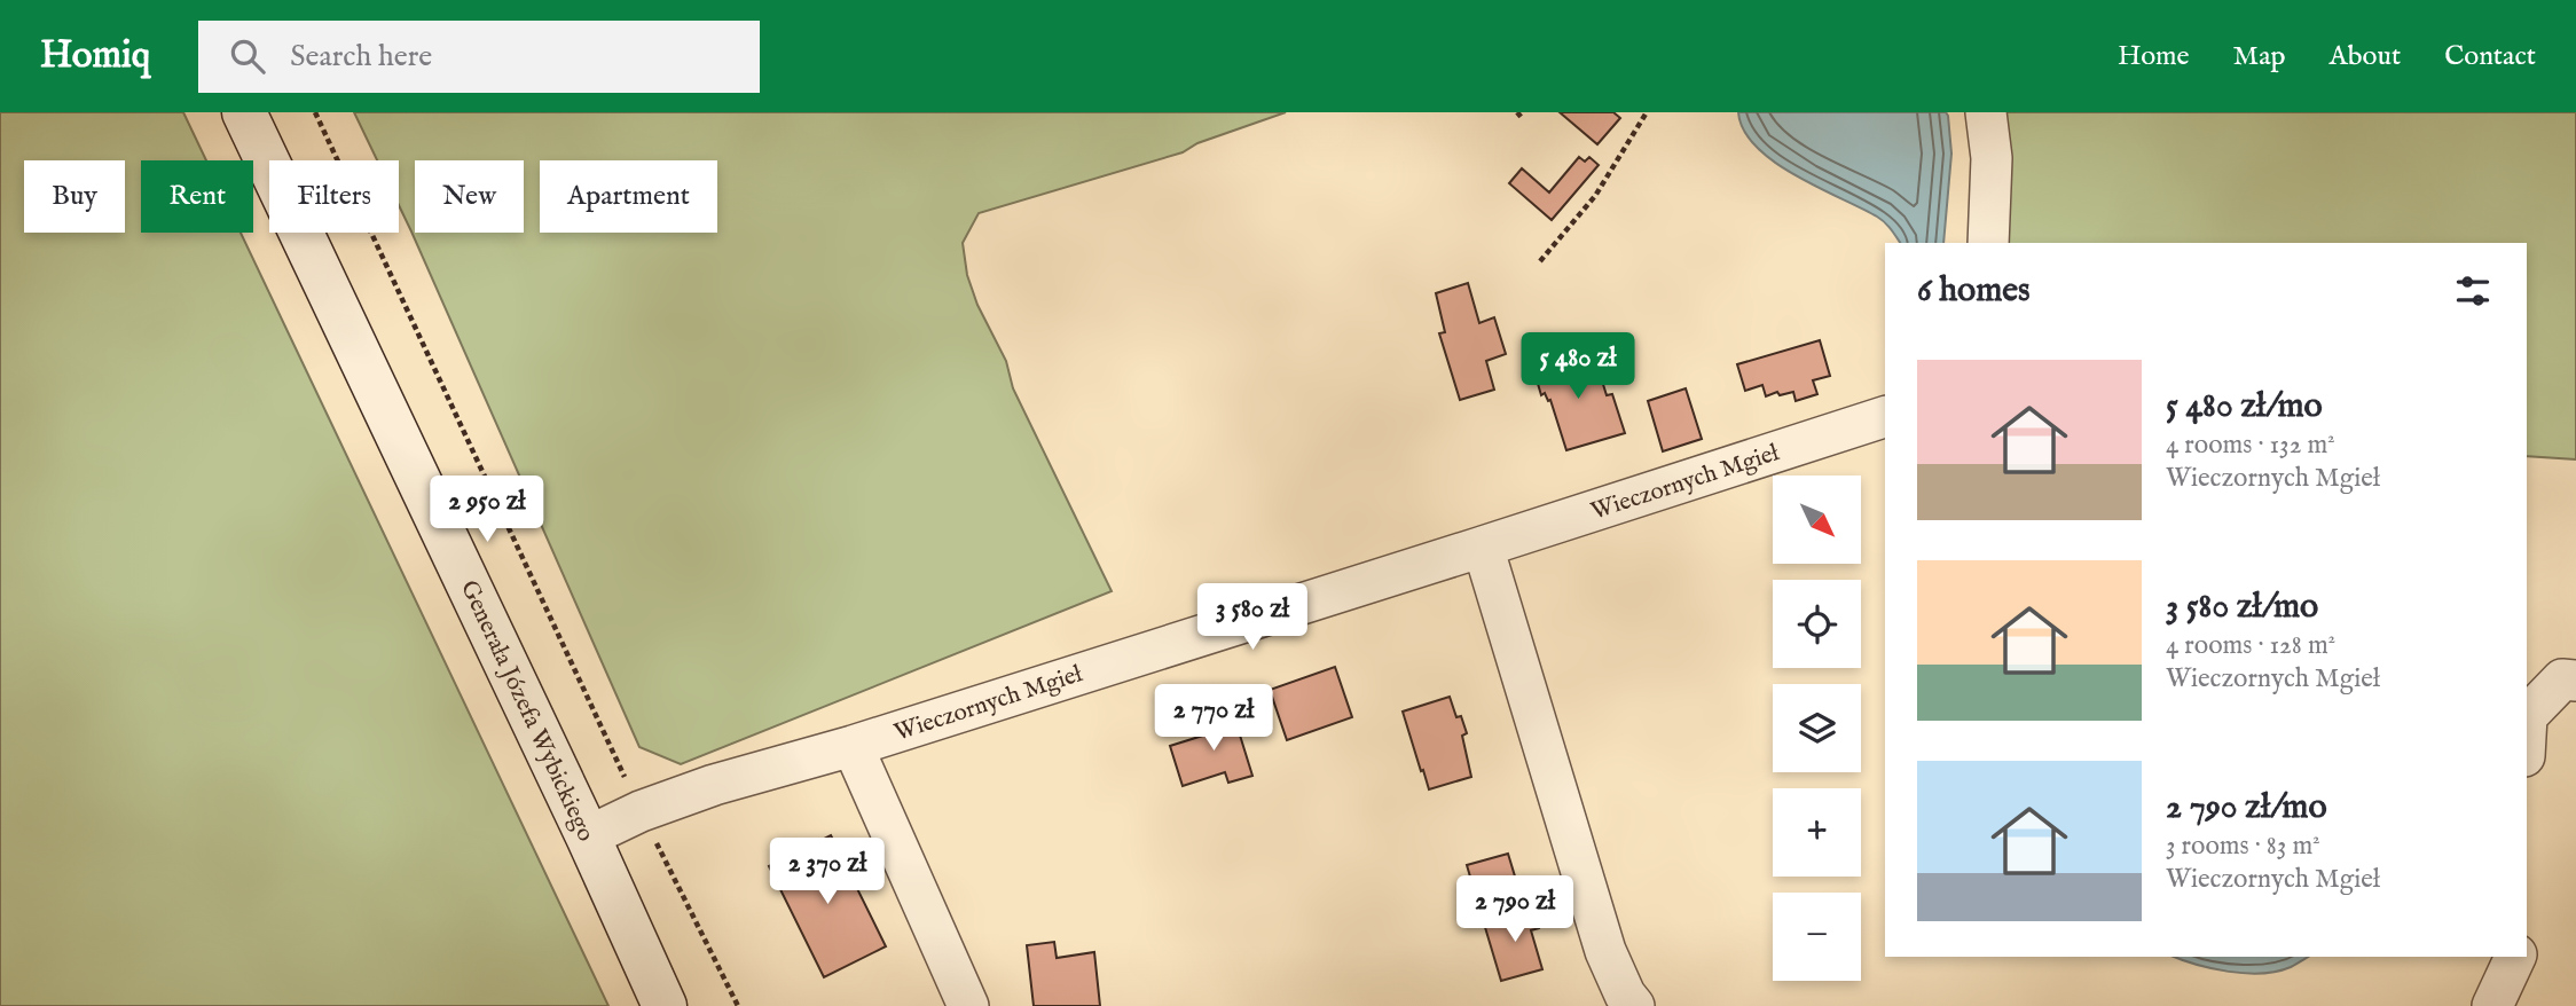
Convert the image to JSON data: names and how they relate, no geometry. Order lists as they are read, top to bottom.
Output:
{
  "streets": {
    "main road": ["Generała Józefa Wybickiego"],
    "street": ["Wieczornych Mgieł"]
  },
  "crossings": [
    ["Wieczornych Mgieł", "Generała Józefa Wybickiego"]
  ],
  "north": "bottom right",
  "page": {
    "header": "Homiq",
    "search": "Search here",
    "nav": [
      "Home",
      "Map",
      "About",
      "Contact"
    ],
    "chip": [
      "Buy",
      "Rent",
      "Filters",
      "New",
      "Apartment"
    ],
    "heading": "6 homes",
    "price": [
      "5 480 zł",
      "2 950 zł",
      "3 580 zł",
      "2 770 zł",
      "2 370 zł",
      "2 790 zł"
    ],
    "list": [
      {
        "name": "5 480 zł/mo",
        "note": "4 rooms · 132 m² · Wieczornych Mgieł"
      },
      {
        "name": "3 580 zł/mo",
        "note": "4 rooms · 128 m² · Wieczornych Mgieł"
      },
      {
        "name": "2 790 zł/mo",
        "note": "3 rooms · 83 m² · Wieczornych Mgieł"
      }
    ],
    "map_buttons": ["+", "−"]
  }
}
